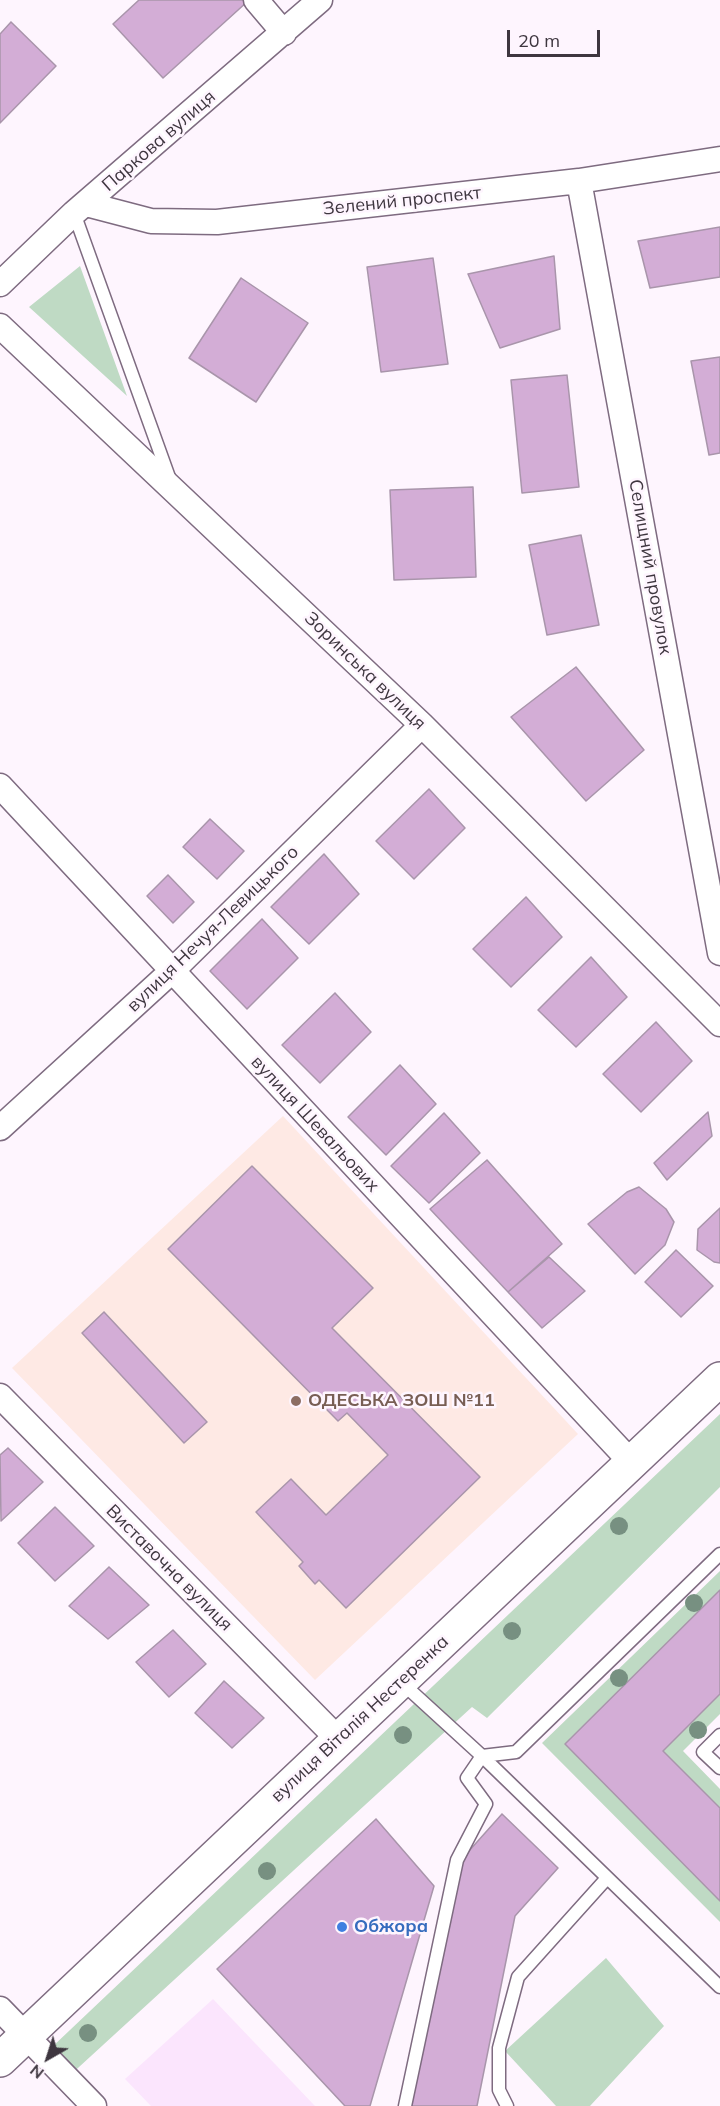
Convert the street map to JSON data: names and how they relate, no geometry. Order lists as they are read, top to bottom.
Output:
{
  "streets": {
    "main road": ["вулиця Віталія Нестеренка"],
    "street": [
      "Паркова вулиця",
      "Зелений проспект",
      "Селищний провулок",
      "Зоринська вулиця",
      "вулиця Нечуя-Левицького",
      "вулиця Шевальових",
      "Виставочна вулиця"
    ]
  },
  "crossings": [
    ["Паркова вулиця", "Зелений проспект"],
    ["Зелений проспект", "Селищний провулок"],
    ["Зоринська вулиця", "вулиця Нечуя-Левицького"],
    ["вулиця Нечуя-Левицького", "вулиця Шевальових"],
    ["вулиця Шевальових", "вулиця Віталія Нестеренка"],
    ["Виставочна вулиця", "вулиця Віталія Нестеренка"]
  ],
  "places": ["ОДЕСЬКА ЗОШ №11", "Обжора"],
  "scale_bar": "20 m",
  "north": "bottom left"
}
